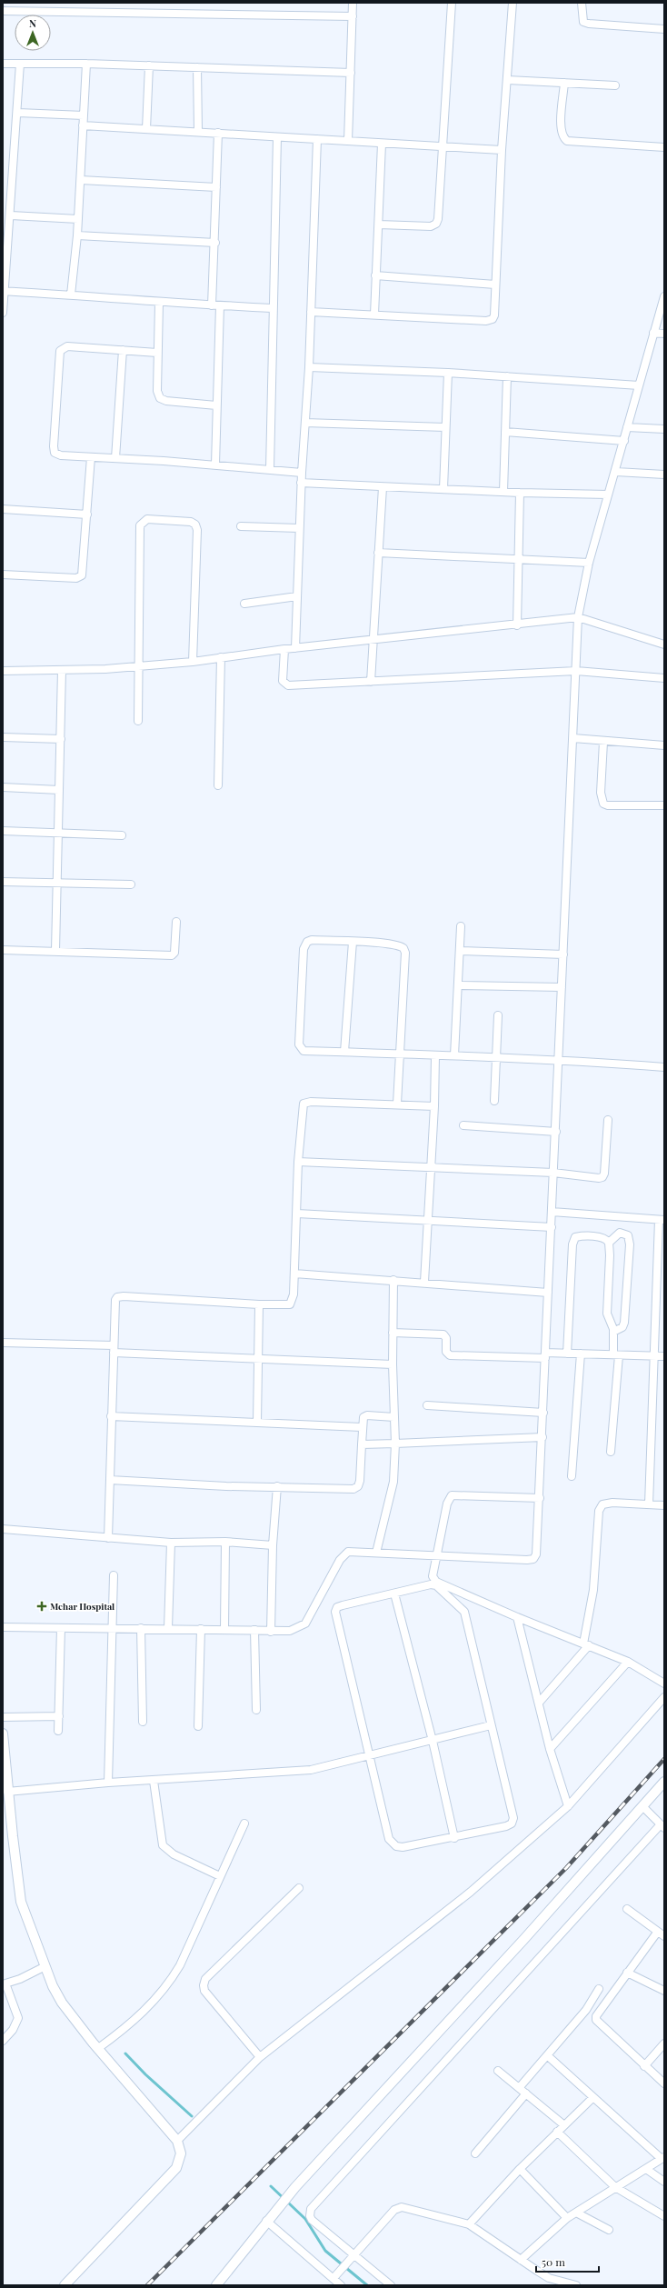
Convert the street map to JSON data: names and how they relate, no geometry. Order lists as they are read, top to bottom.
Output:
{
  "places": {
    "health": ["Mehar Hospital"]
  },
  "scale_bar": "50 m",
  "north": "top"
}
